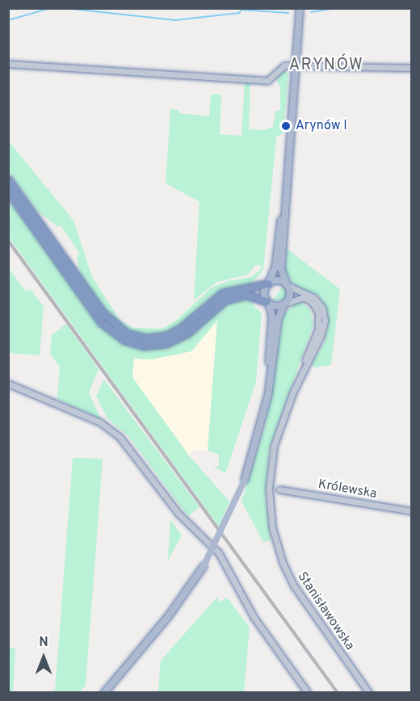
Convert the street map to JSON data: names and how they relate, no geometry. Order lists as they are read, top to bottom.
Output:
{
  "streets": {
    "street": ["Królewska", "Stanisławowska"]
  },
  "districts": ["ARYNÓW"],
  "places": ["Arynów I"],
  "north": "top"
}
